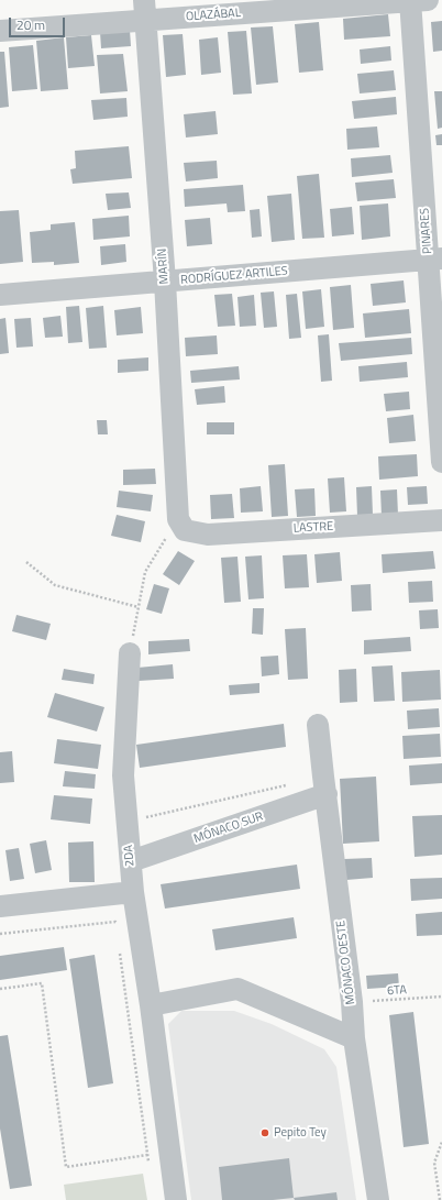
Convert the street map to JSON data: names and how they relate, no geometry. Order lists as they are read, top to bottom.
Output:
{
  "streets": {
    "street": [
      "OLAZÁBAL",
      "PINARES",
      "MARÍN",
      "RODRÍGUEZ ARTILES",
      "LASTRE",
      "MÓNACO SUR",
      "2DA",
      "MÓNACO OESTE"
    ],
    "path": ["6TA"]
  },
  "crossings": [
    ["OLAZÁBAL", "PINARES"],
    ["OLAZÁBAL", "MARÍN"],
    ["PINARES", "RODRÍGUEZ ARTILES"],
    ["MARÍN", "RODRÍGUEZ ARTILES"],
    ["MARÍN", "LASTRE"],
    ["MÓNACO SUR", "2DA"],
    ["MÓNACO SUR", "MÓNACO OESTE"],
    ["MÓNACO OESTE", "6TA"]
  ],
  "places": ["Pepito Tey"],
  "scale_bar": "20 m"
}
